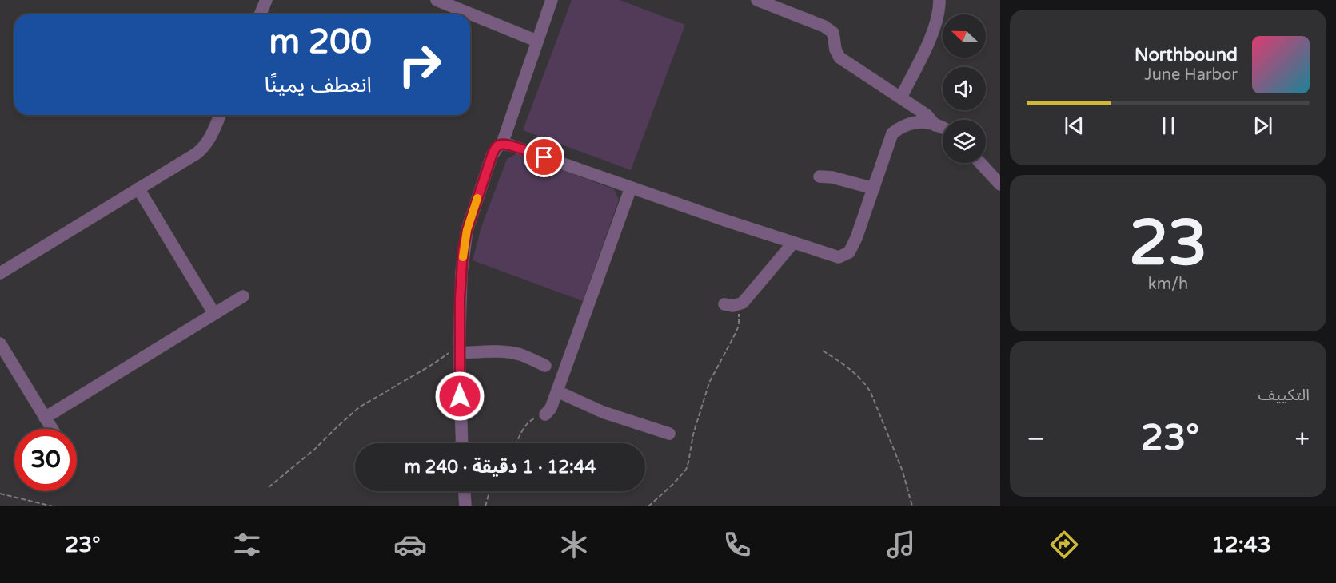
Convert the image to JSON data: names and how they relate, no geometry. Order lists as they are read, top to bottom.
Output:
{
  "north": "left",
  "page": {
    "turn": ["200 m", "انعطف يمينًا"],
    "song": ["Northbound", "June Harbor"],
    "tile": [
      ["23", "km/h"],
      "التكييف"
    ],
    "heat": ["−", "23°", "+"],
    "limit": "30",
    "trip": "12:44 · 1 دقيقة · 240 m",
    "tabs": ["12:43", "23°"]
  }
}
